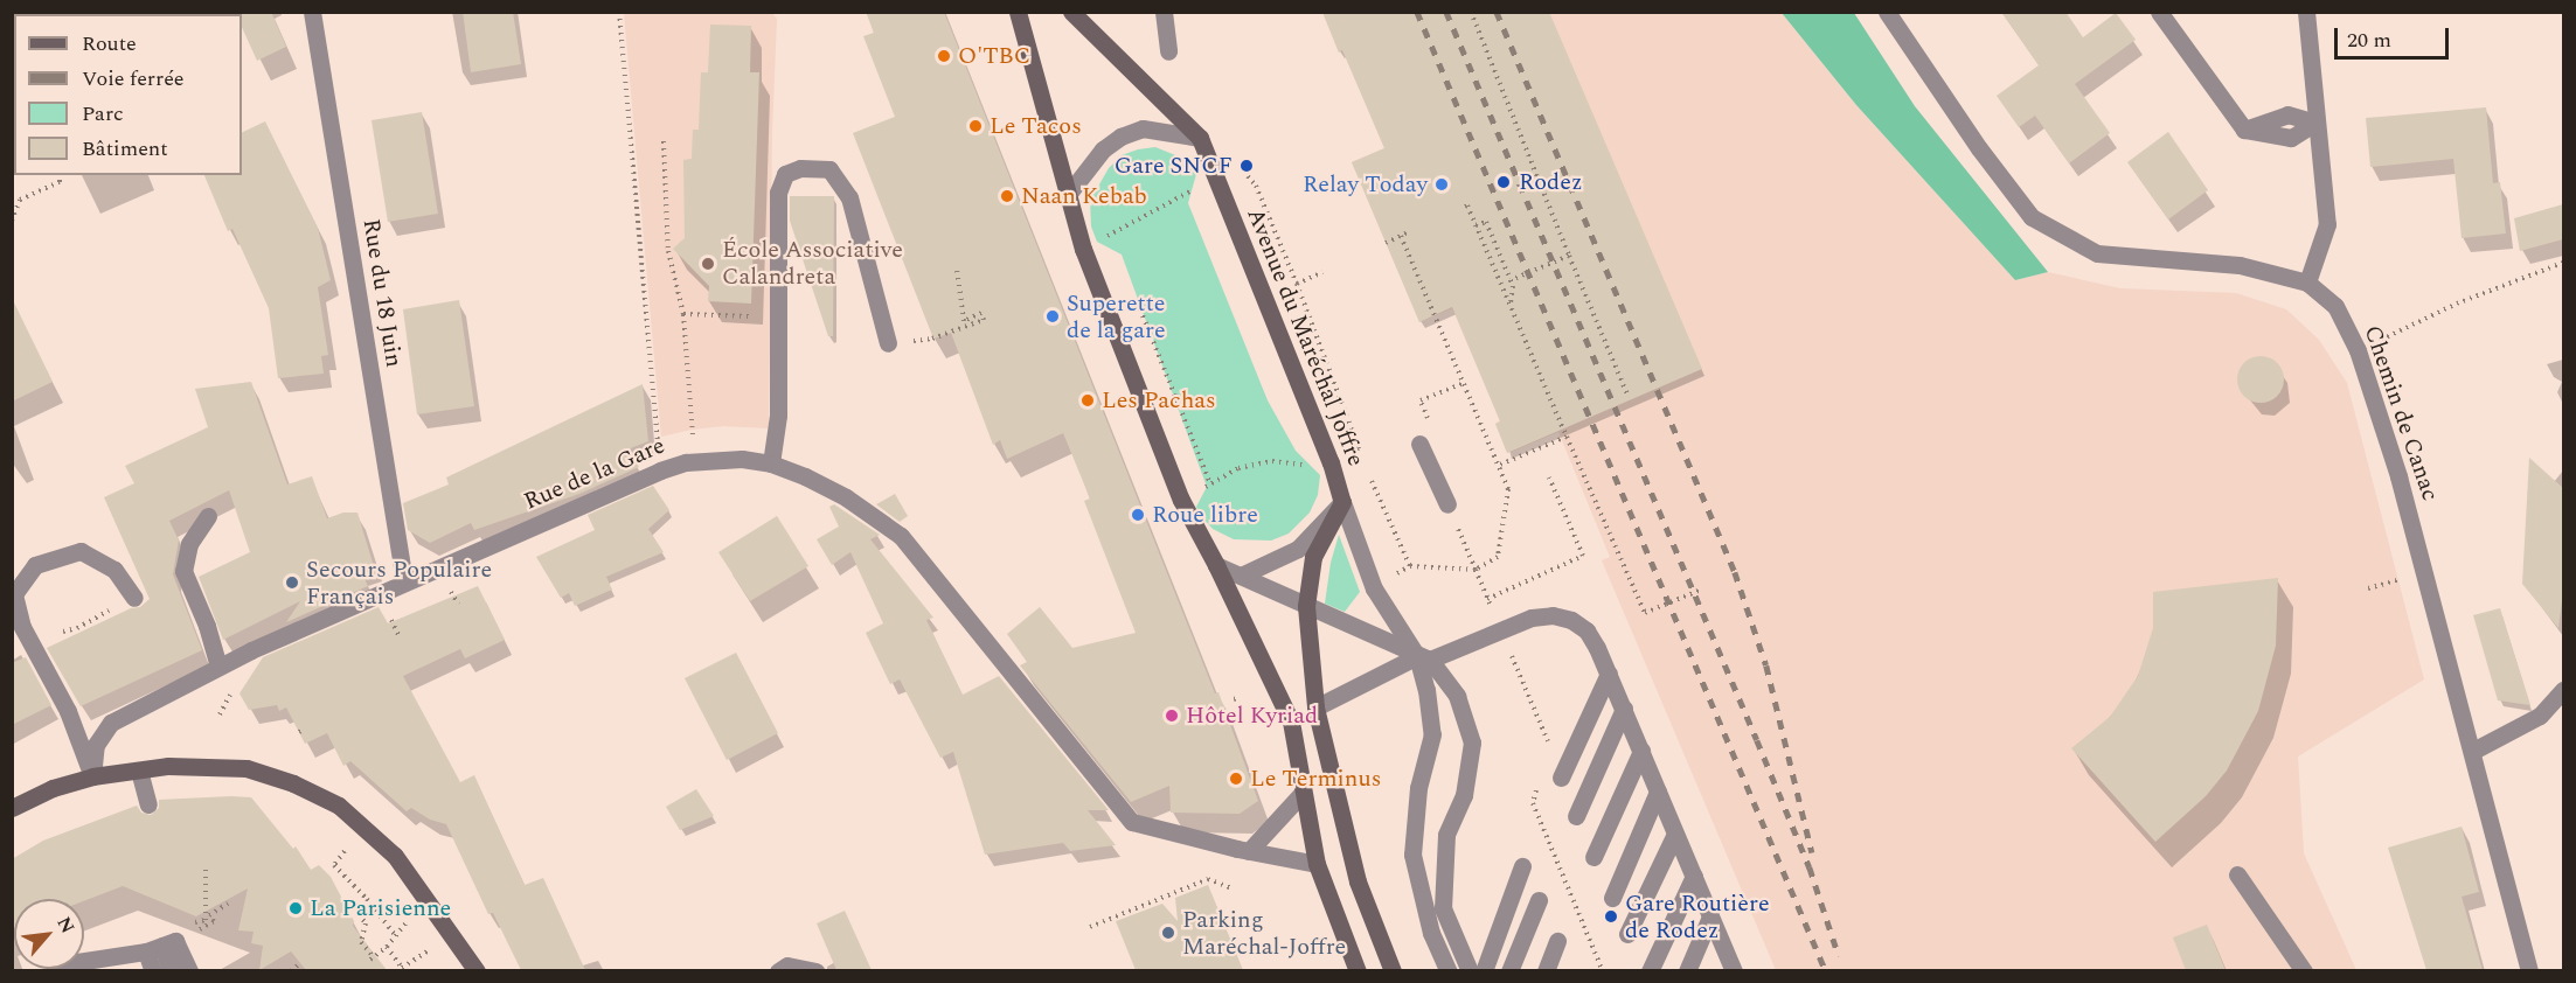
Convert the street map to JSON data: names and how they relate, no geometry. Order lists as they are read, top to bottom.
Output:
{
  "streets": {
    "main road": ["Avenue du Maréchal Joffre"],
    "street": ["Rue du 18 Juin", "Chemin de Canac", "Rue de la Gare"]
  },
  "crossings": [
    ["Rue du 18 Juin", "Rue de la Gare"]
  ],
  "places": [
    "O'TBC",
    "Le Tacos",
    "Gare SNCF",
    "Rodez",
    "Relay Today",
    "Naan Kebab",
    "École Associative Calandreta",
    "Superette de la gare",
    "Les Pachas",
    "Roue libre",
    "Secours Populaire Français",
    "Hôtel Kyriad",
    "Le Terminus",
    "La Parisienne",
    "Gare Routière de Rodez",
    "Parking Maréchal-Joffre"
  ],
  "legend": [
    "Route",
    "Voie ferrée",
    "Parc",
    "Bâtiment"
  ],
  "scale_bar": "20 m",
  "north": "top right"
}
